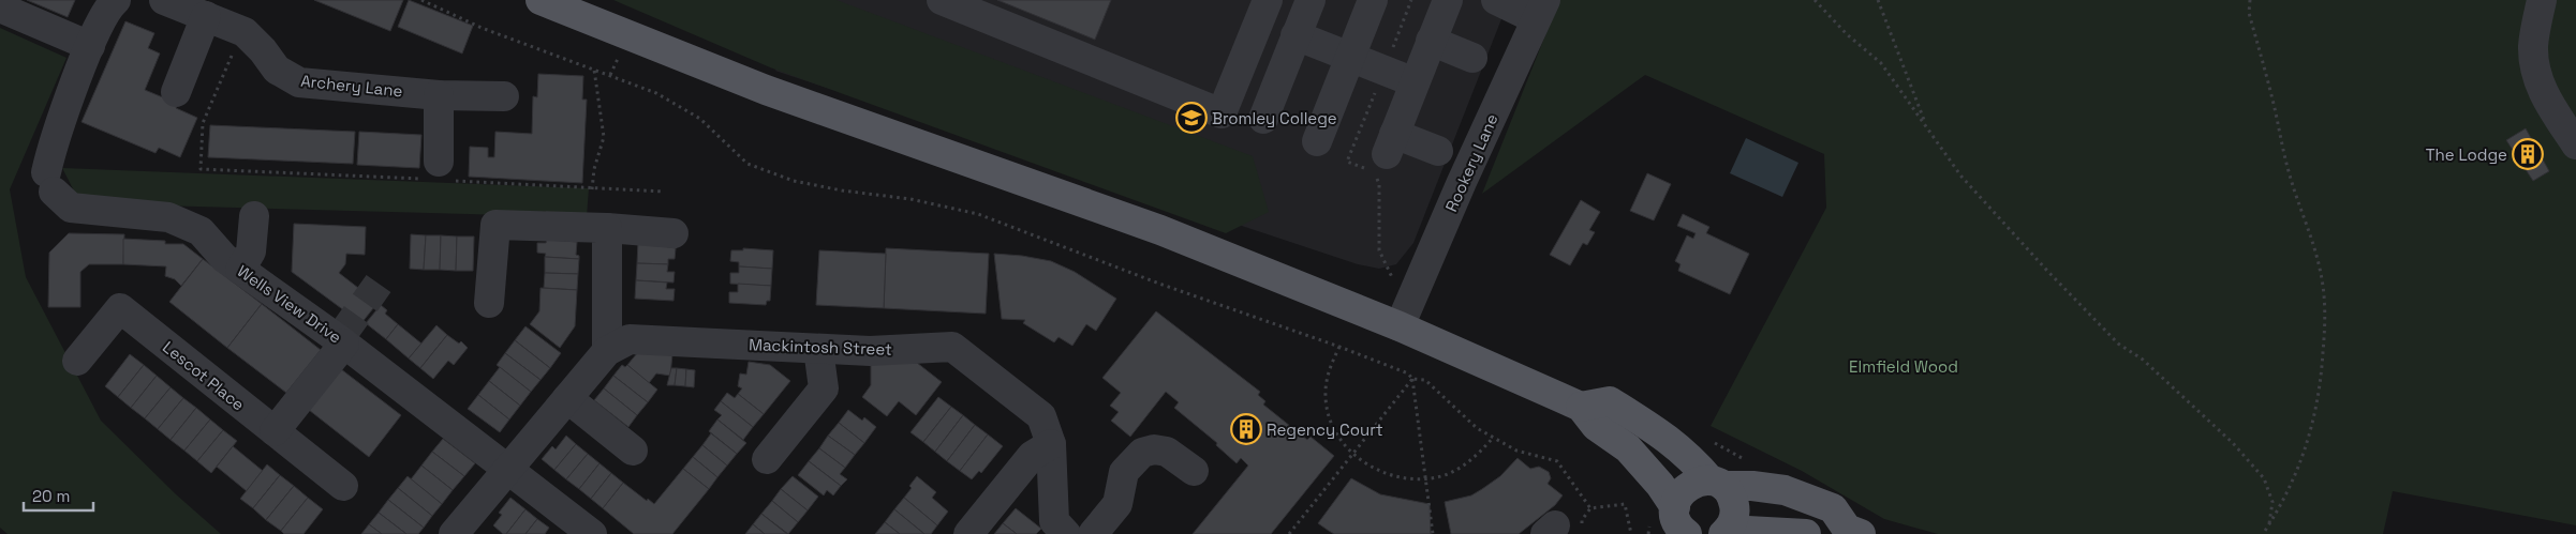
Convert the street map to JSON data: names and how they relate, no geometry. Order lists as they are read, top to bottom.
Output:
{
  "streets": {
    "street": [
      "Archery Lane",
      "Rookery Lane",
      "Wells View Drive",
      "Mackintosh Street",
      "Lescot Place"
    ]
  },
  "crossings": [
    ["Wells View Drive", "Mackintosh Street"]
  ],
  "parks": ["Elmfield Wood"],
  "places": {
    "school or university": ["Bromley College"],
    "building": ["The Lodge", "Regency Court"]
  },
  "scale_bar": "20 m"
}
